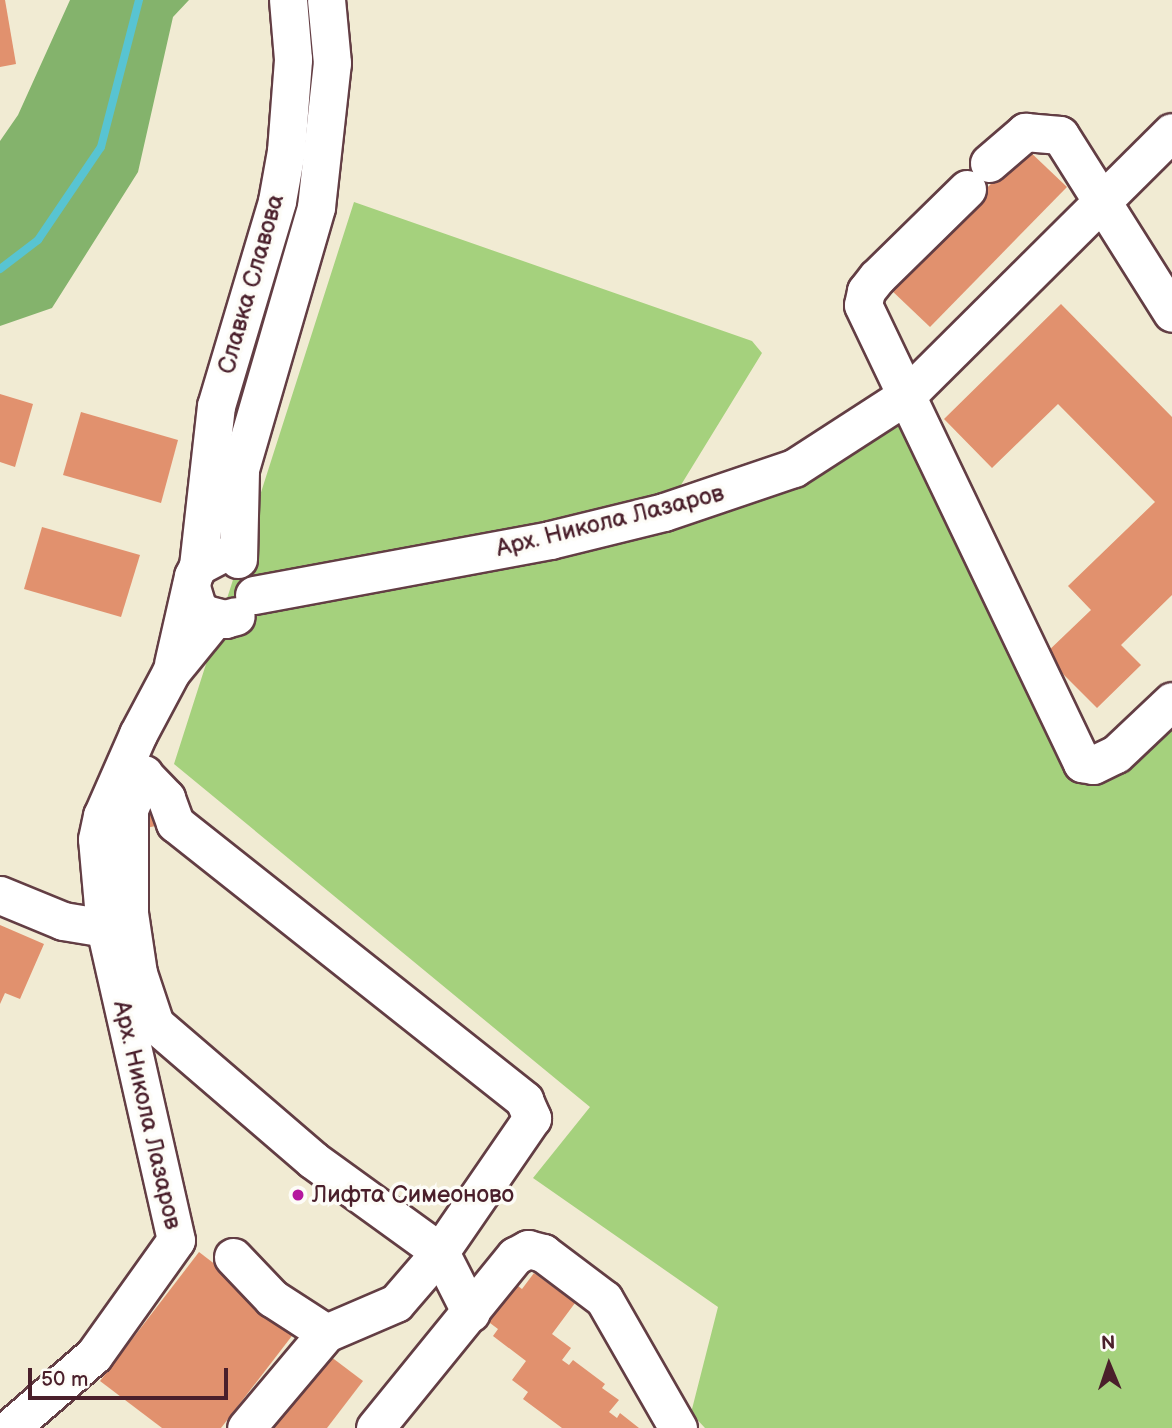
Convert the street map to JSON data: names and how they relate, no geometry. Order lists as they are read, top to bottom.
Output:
{
  "streets": {
    "street": ["Славка Славова", "Арх. Никола Лазаров"]
  },
  "crossings": [
    ["Славка Славова", "Арх. Никола Лазаров"]
  ],
  "places": ["Лифта Симеоново"],
  "scale_bar": "50 m",
  "north": "top"
}
